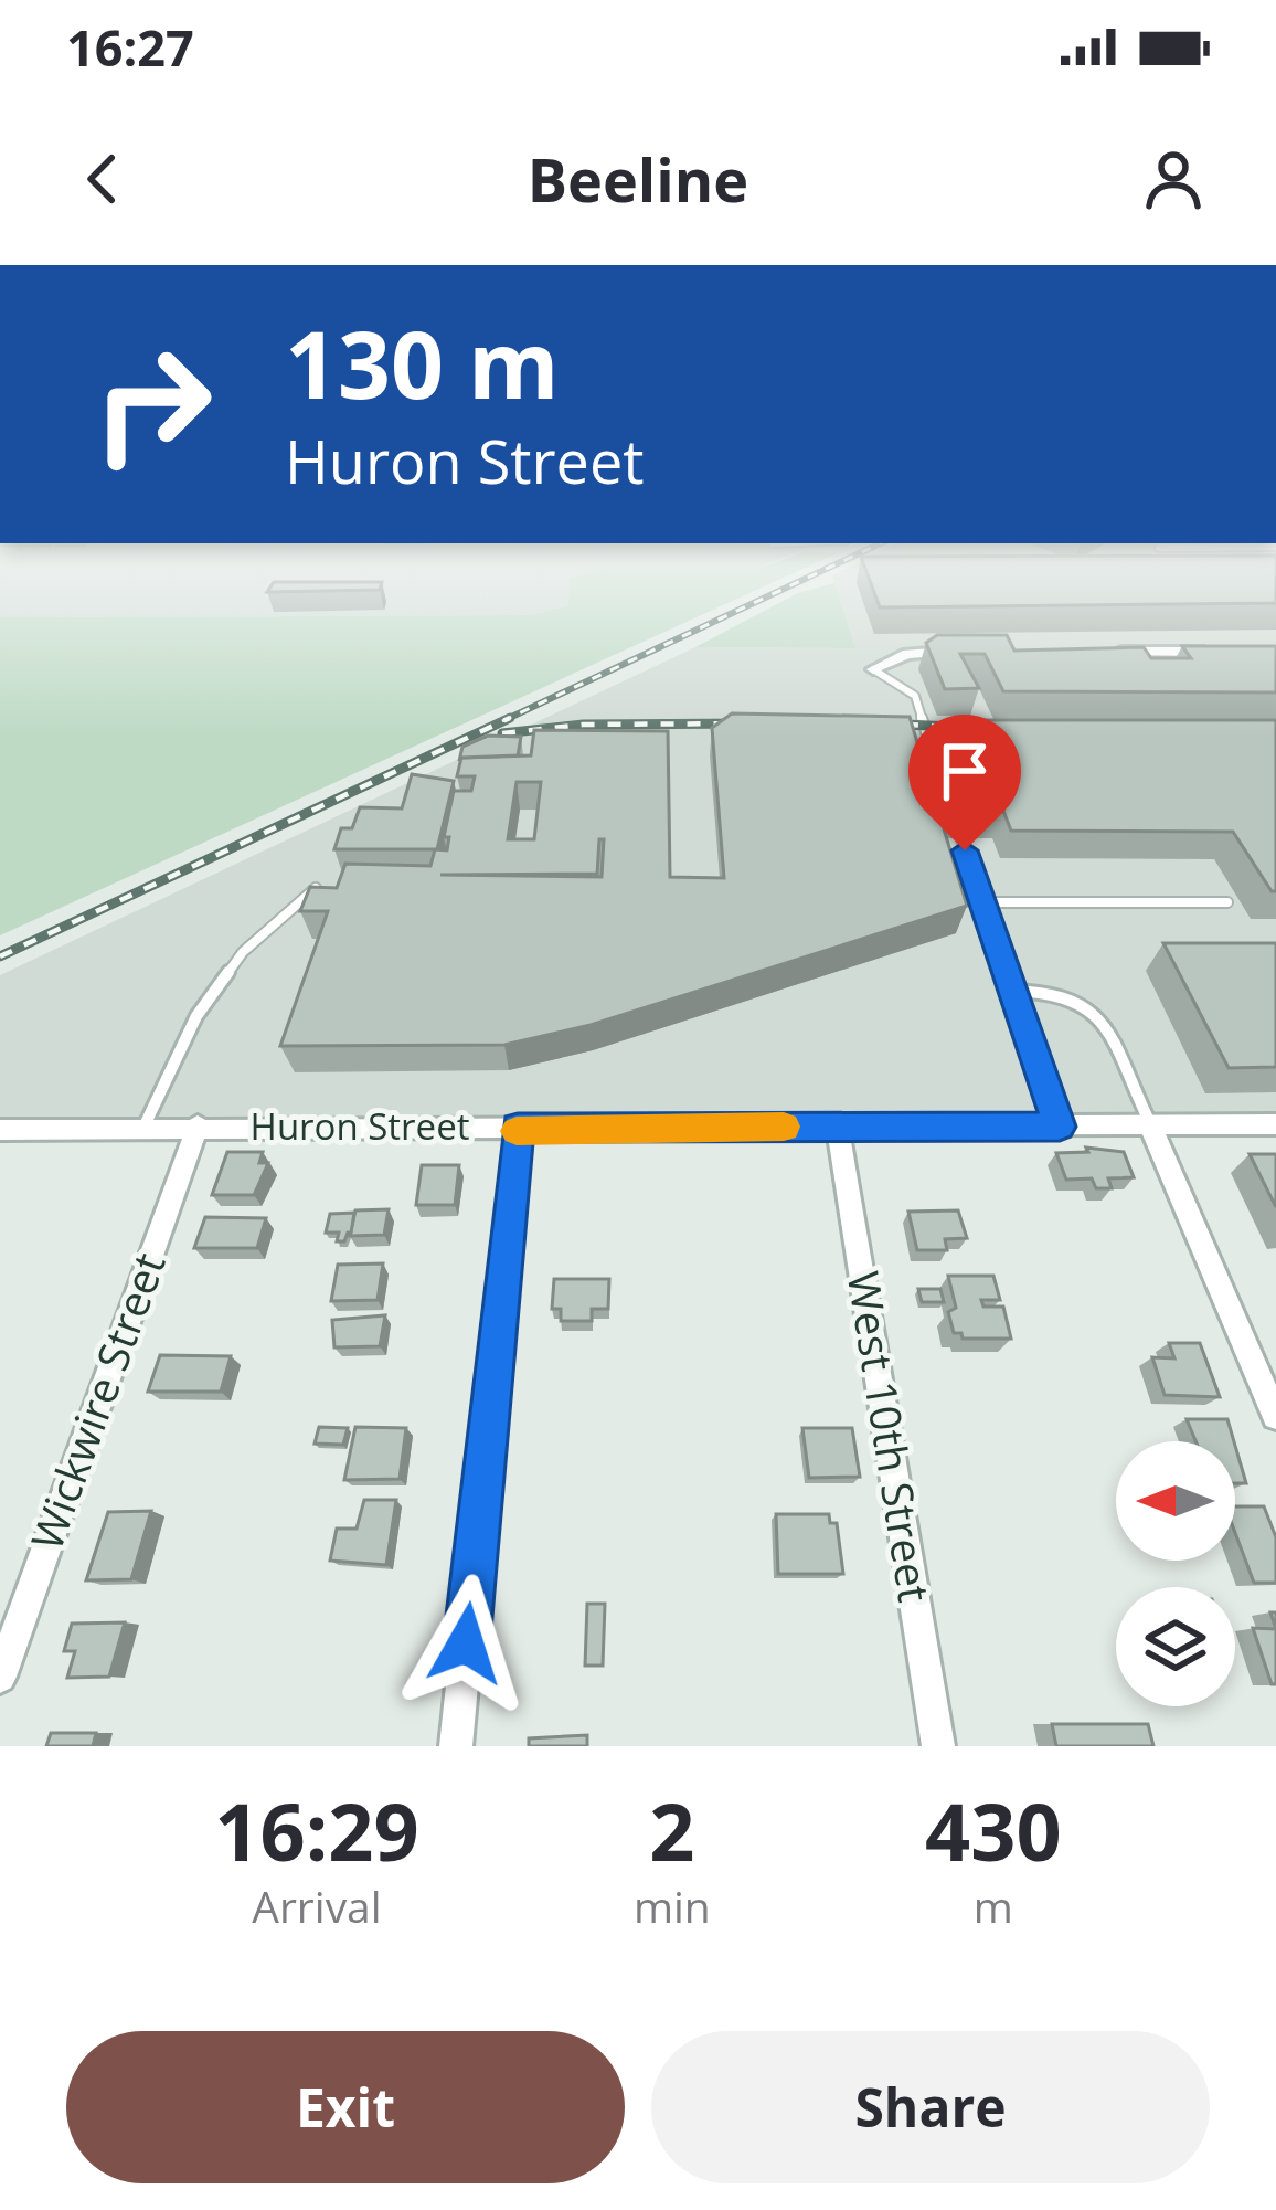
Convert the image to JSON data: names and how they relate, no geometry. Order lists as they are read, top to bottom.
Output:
{
  "streets": {
    "street": ["Huron Street", "Wickwire Street", "West 10th Street"]
  },
  "crossings": [
    ["Huron Street", "Wickwire Street"],
    ["Huron Street", "West 10th Street"]
  ],
  "north": "left",
  "page": {
    "status": "16:27",
    "header": "Beeline",
    "turn": ["130 m", "Huron Street"],
    "eta": [
      "16:29",
      "Arrival",
      "2",
      "min",
      "430",
      "m"
    ],
    "buttons": ["Exit", "Share"]
  }
}
